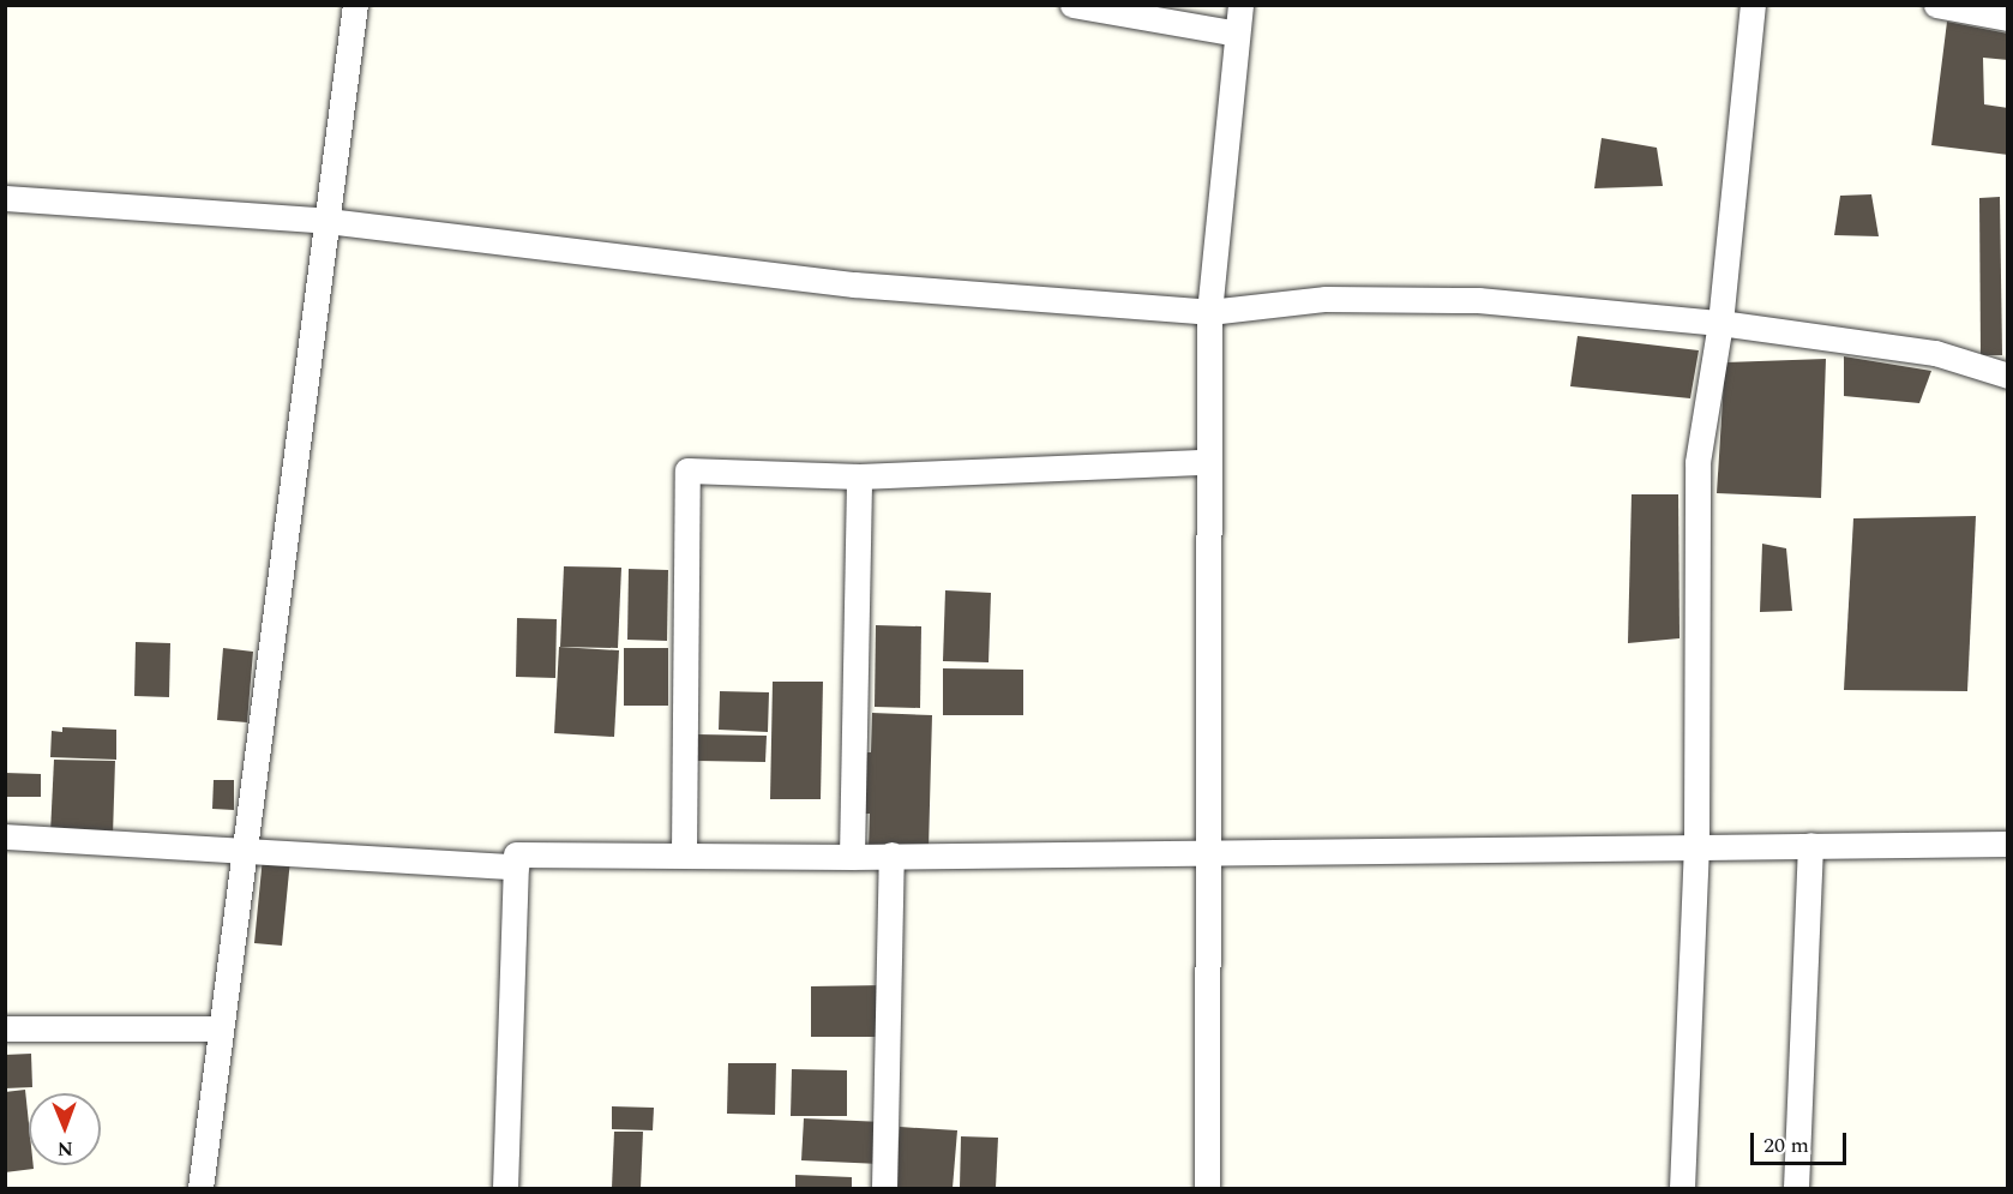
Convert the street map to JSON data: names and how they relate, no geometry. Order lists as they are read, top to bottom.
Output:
{
  "scale_bar": "20 m",
  "north": "bottom"
}
